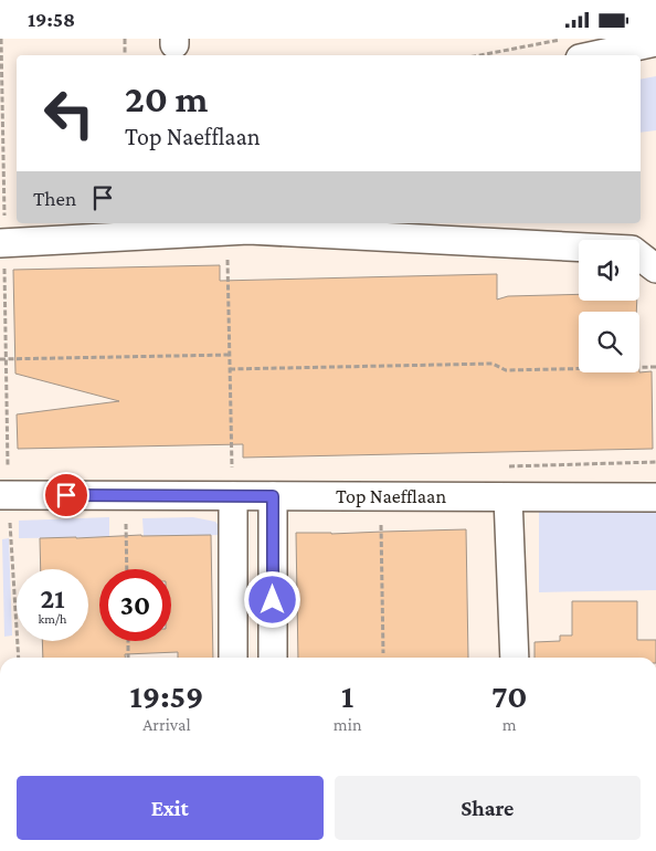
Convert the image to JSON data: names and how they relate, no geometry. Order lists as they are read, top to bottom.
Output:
{
  "streets": {
    "street": ["Top Naefflaan"]
  },
  "page": {
    "status": "19:58",
    "turn": ["20 m", "Top Naefflaan"],
    "then": "Then",
    "speed": "21 km/h",
    "limit": "30",
    "eta": [
      "19:59",
      "Arrival",
      "1",
      "min",
      "70",
      "m"
    ],
    "buttons": ["Exit", "Share"]
  }
}
